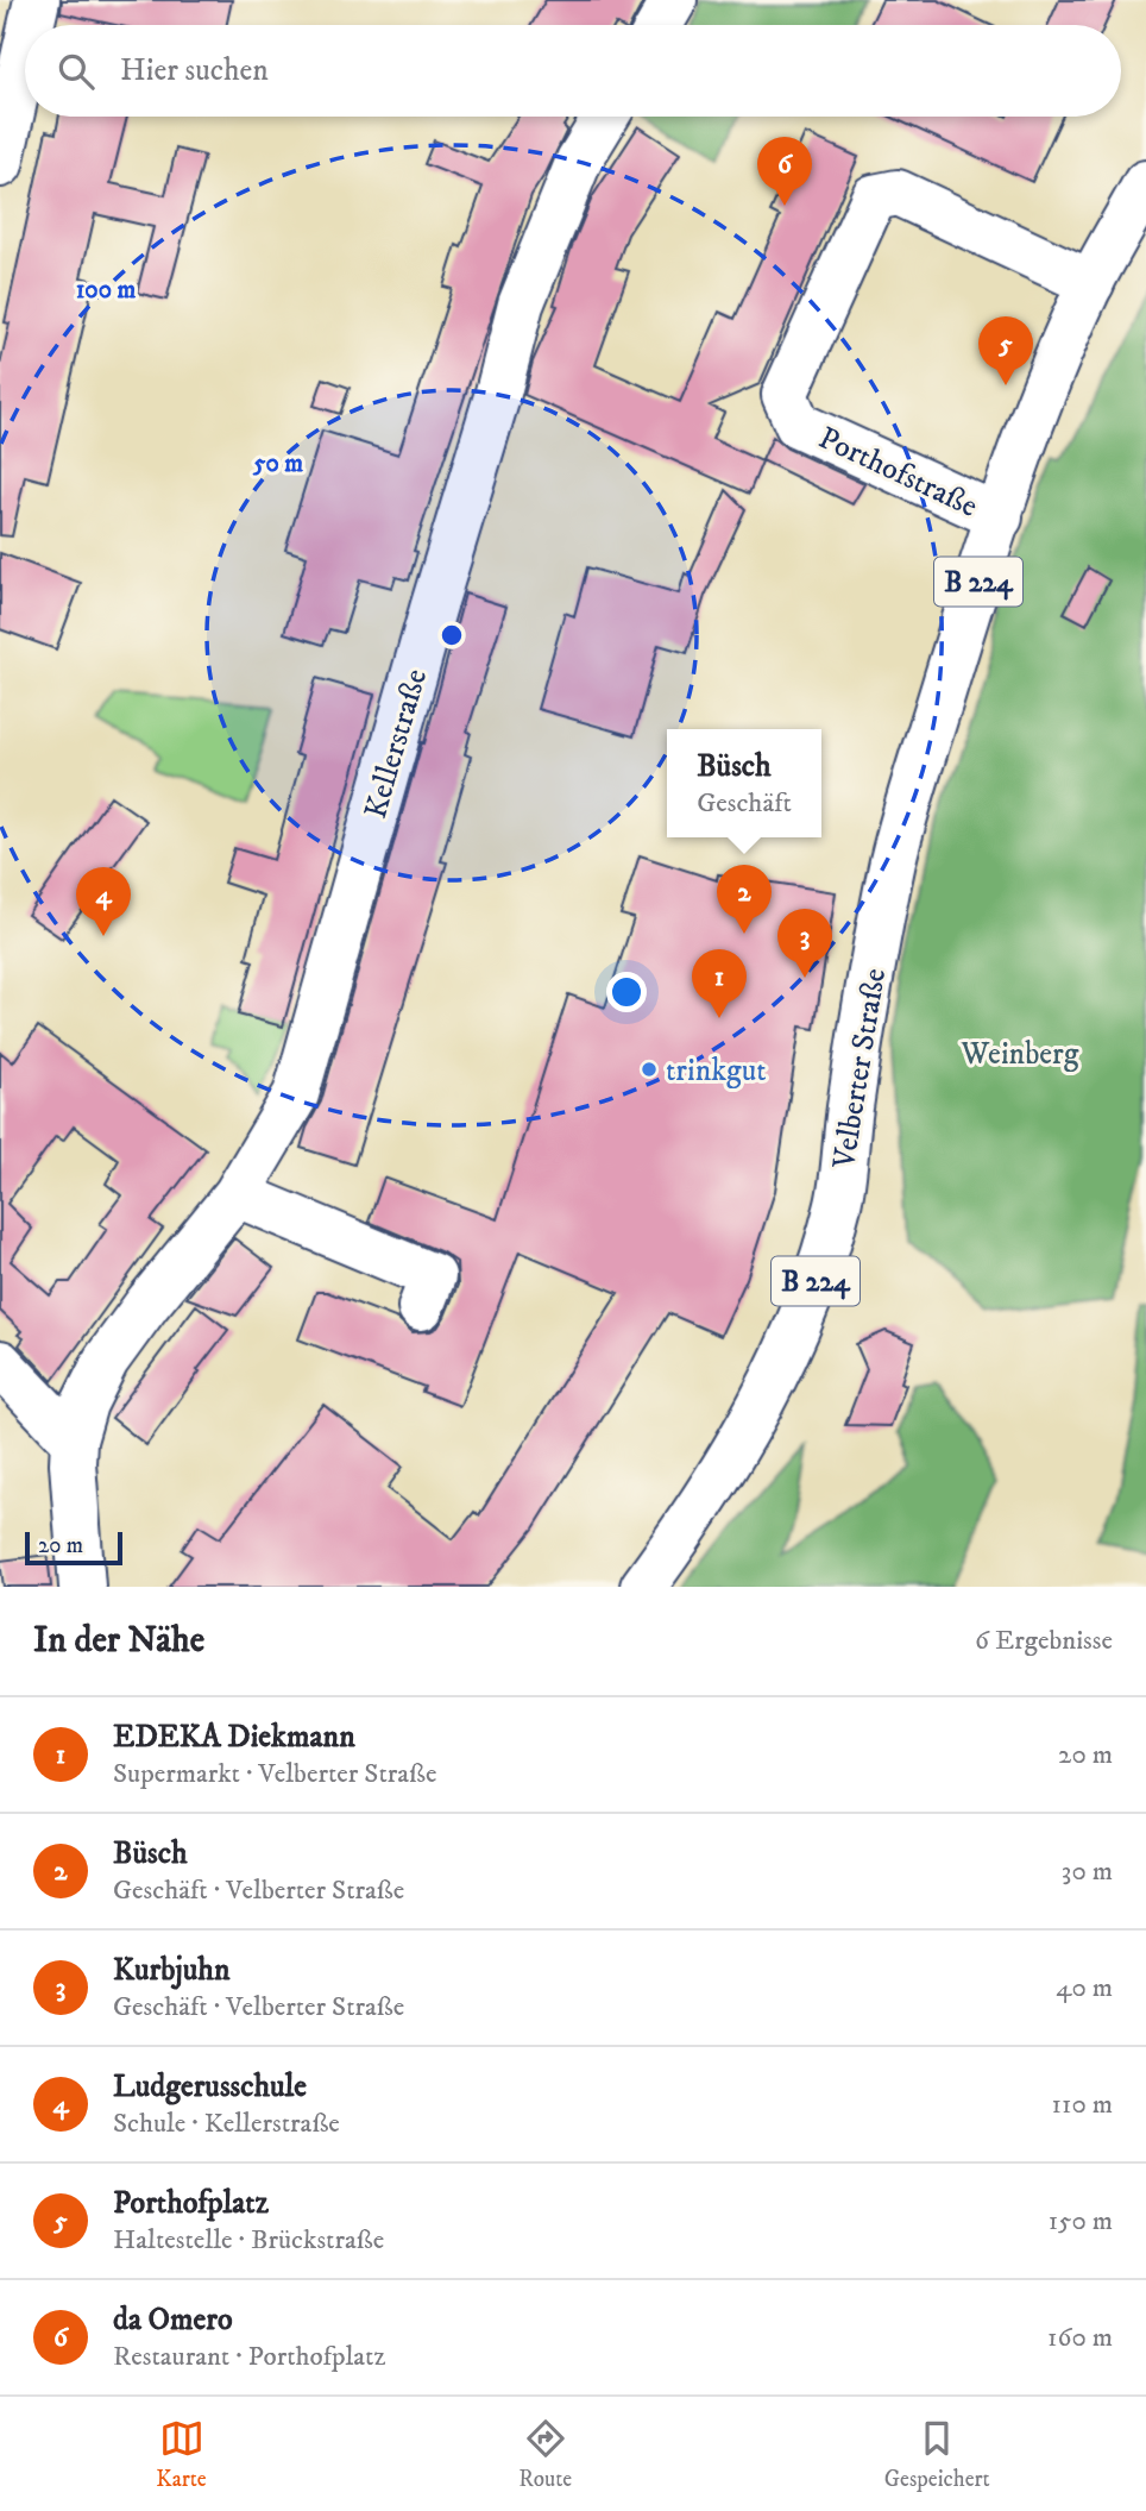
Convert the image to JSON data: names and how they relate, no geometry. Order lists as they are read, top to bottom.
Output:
{
  "streets": {
    "street": [
      "Porthofstraße",
      "B 224",
      "Kellerstraße",
      "Velberter Straße"
    ]
  },
  "crossings": [
    ["Porthofstraße", "B 224"],
    ["Porthofstraße", "Velberter Straße"],
    ["B 224", "Velberter Straße"]
  ],
  "parks": ["Weinberg"],
  "places": ["trinkgut"],
  "scale_bar": "20 m",
  "page": {
    "search": "Hier suchen",
    "pins": [
      "6",
      "5",
      "2",
      "4",
      "3",
      "1"
    ],
    "popup": ["Büsch", "Geschäft"],
    "scale": "20 m",
    "heading": ["In der Nähe", "6 Ergebnisse"],
    "list": [
      {
        "mark": "1",
        "name": "EDEKA Diekmann",
        "note": "Supermarkt · Velberter Straße",
        "value": "20 m"
      },
      {
        "mark": "2",
        "name": "Büsch",
        "note": "Geschäft · Velberter Straße",
        "value": "30 m"
      },
      {
        "mark": "3",
        "name": "Kurbjuhn",
        "note": "Geschäft · Velberter Straße",
        "value": "40 m"
      },
      {
        "mark": "4",
        "name": "Ludgerusschule",
        "note": "Schule · Kellerstraße",
        "value": "110 m"
      },
      {
        "mark": "5",
        "name": "Porthofplatz",
        "note": "Haltestelle · Brückstraße",
        "value": "150 m"
      },
      {
        "mark": "6",
        "name": "da Omero",
        "note": "Restaurant · Porthofplatz",
        "value": "160 m"
      }
    ],
    "nav": ["Karte", "Route", "Gespeichert"]
  },
  "rings": ["100 m", "50 m"]
}
